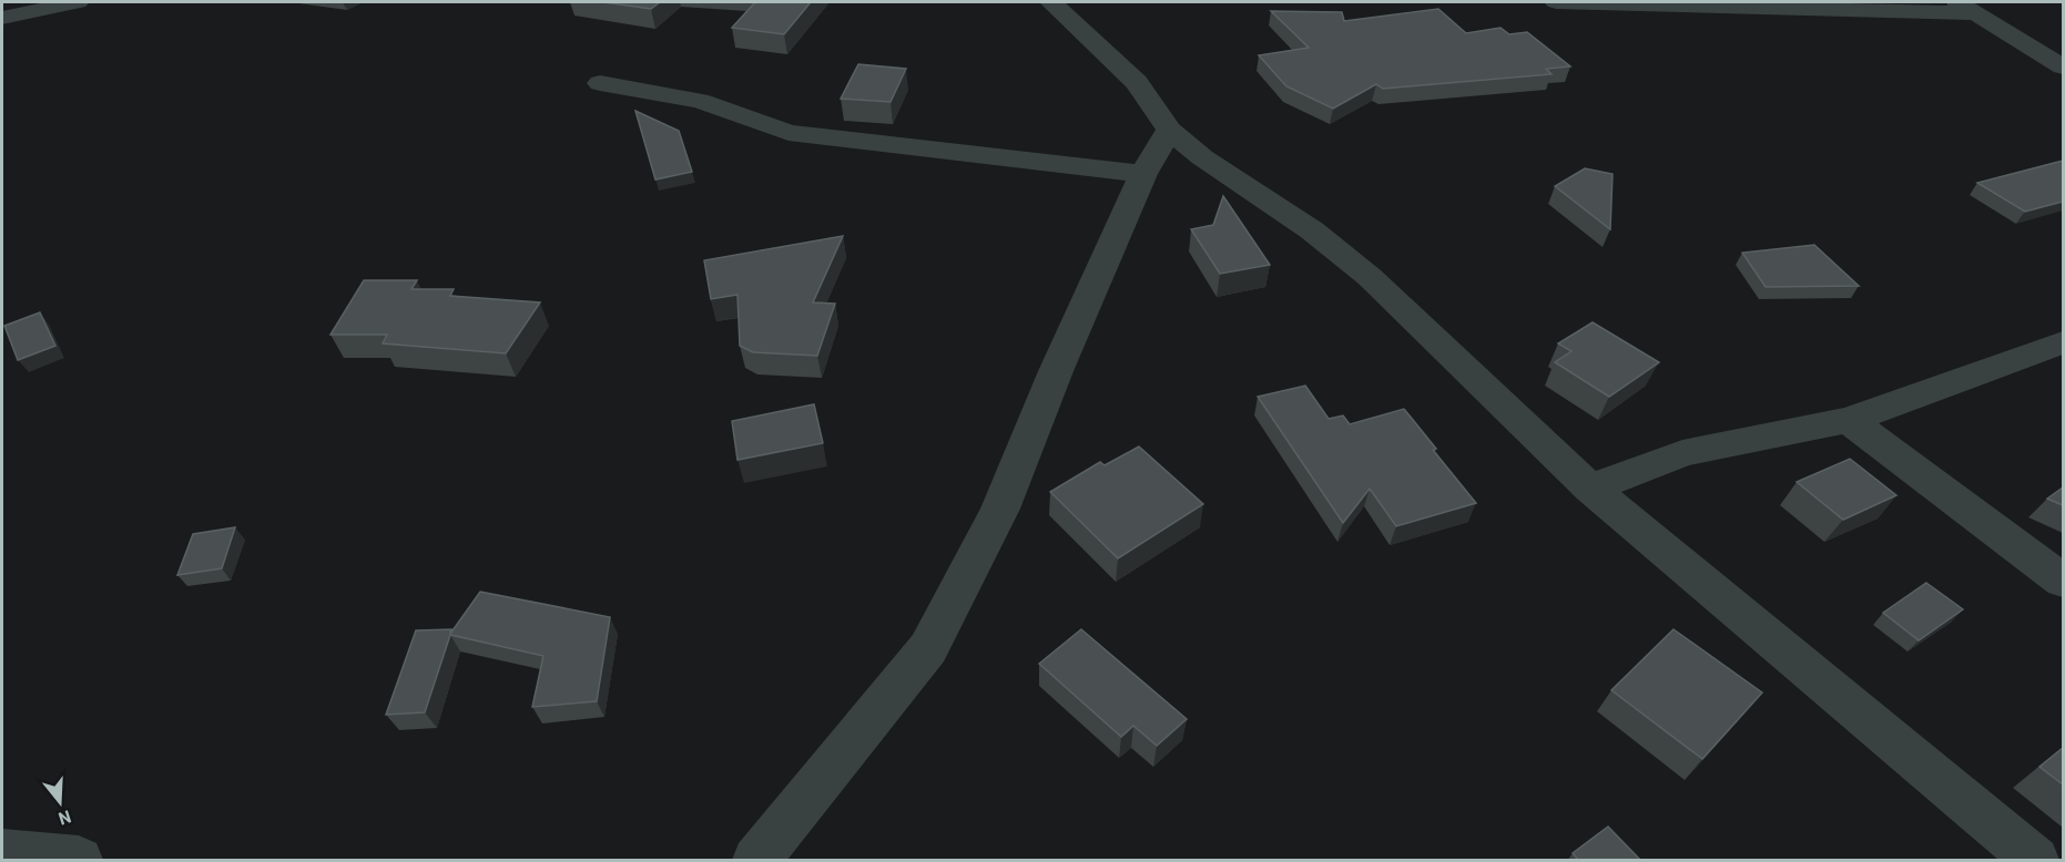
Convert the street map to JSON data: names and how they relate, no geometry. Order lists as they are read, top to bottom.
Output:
{
  "north": "bottom"
}
